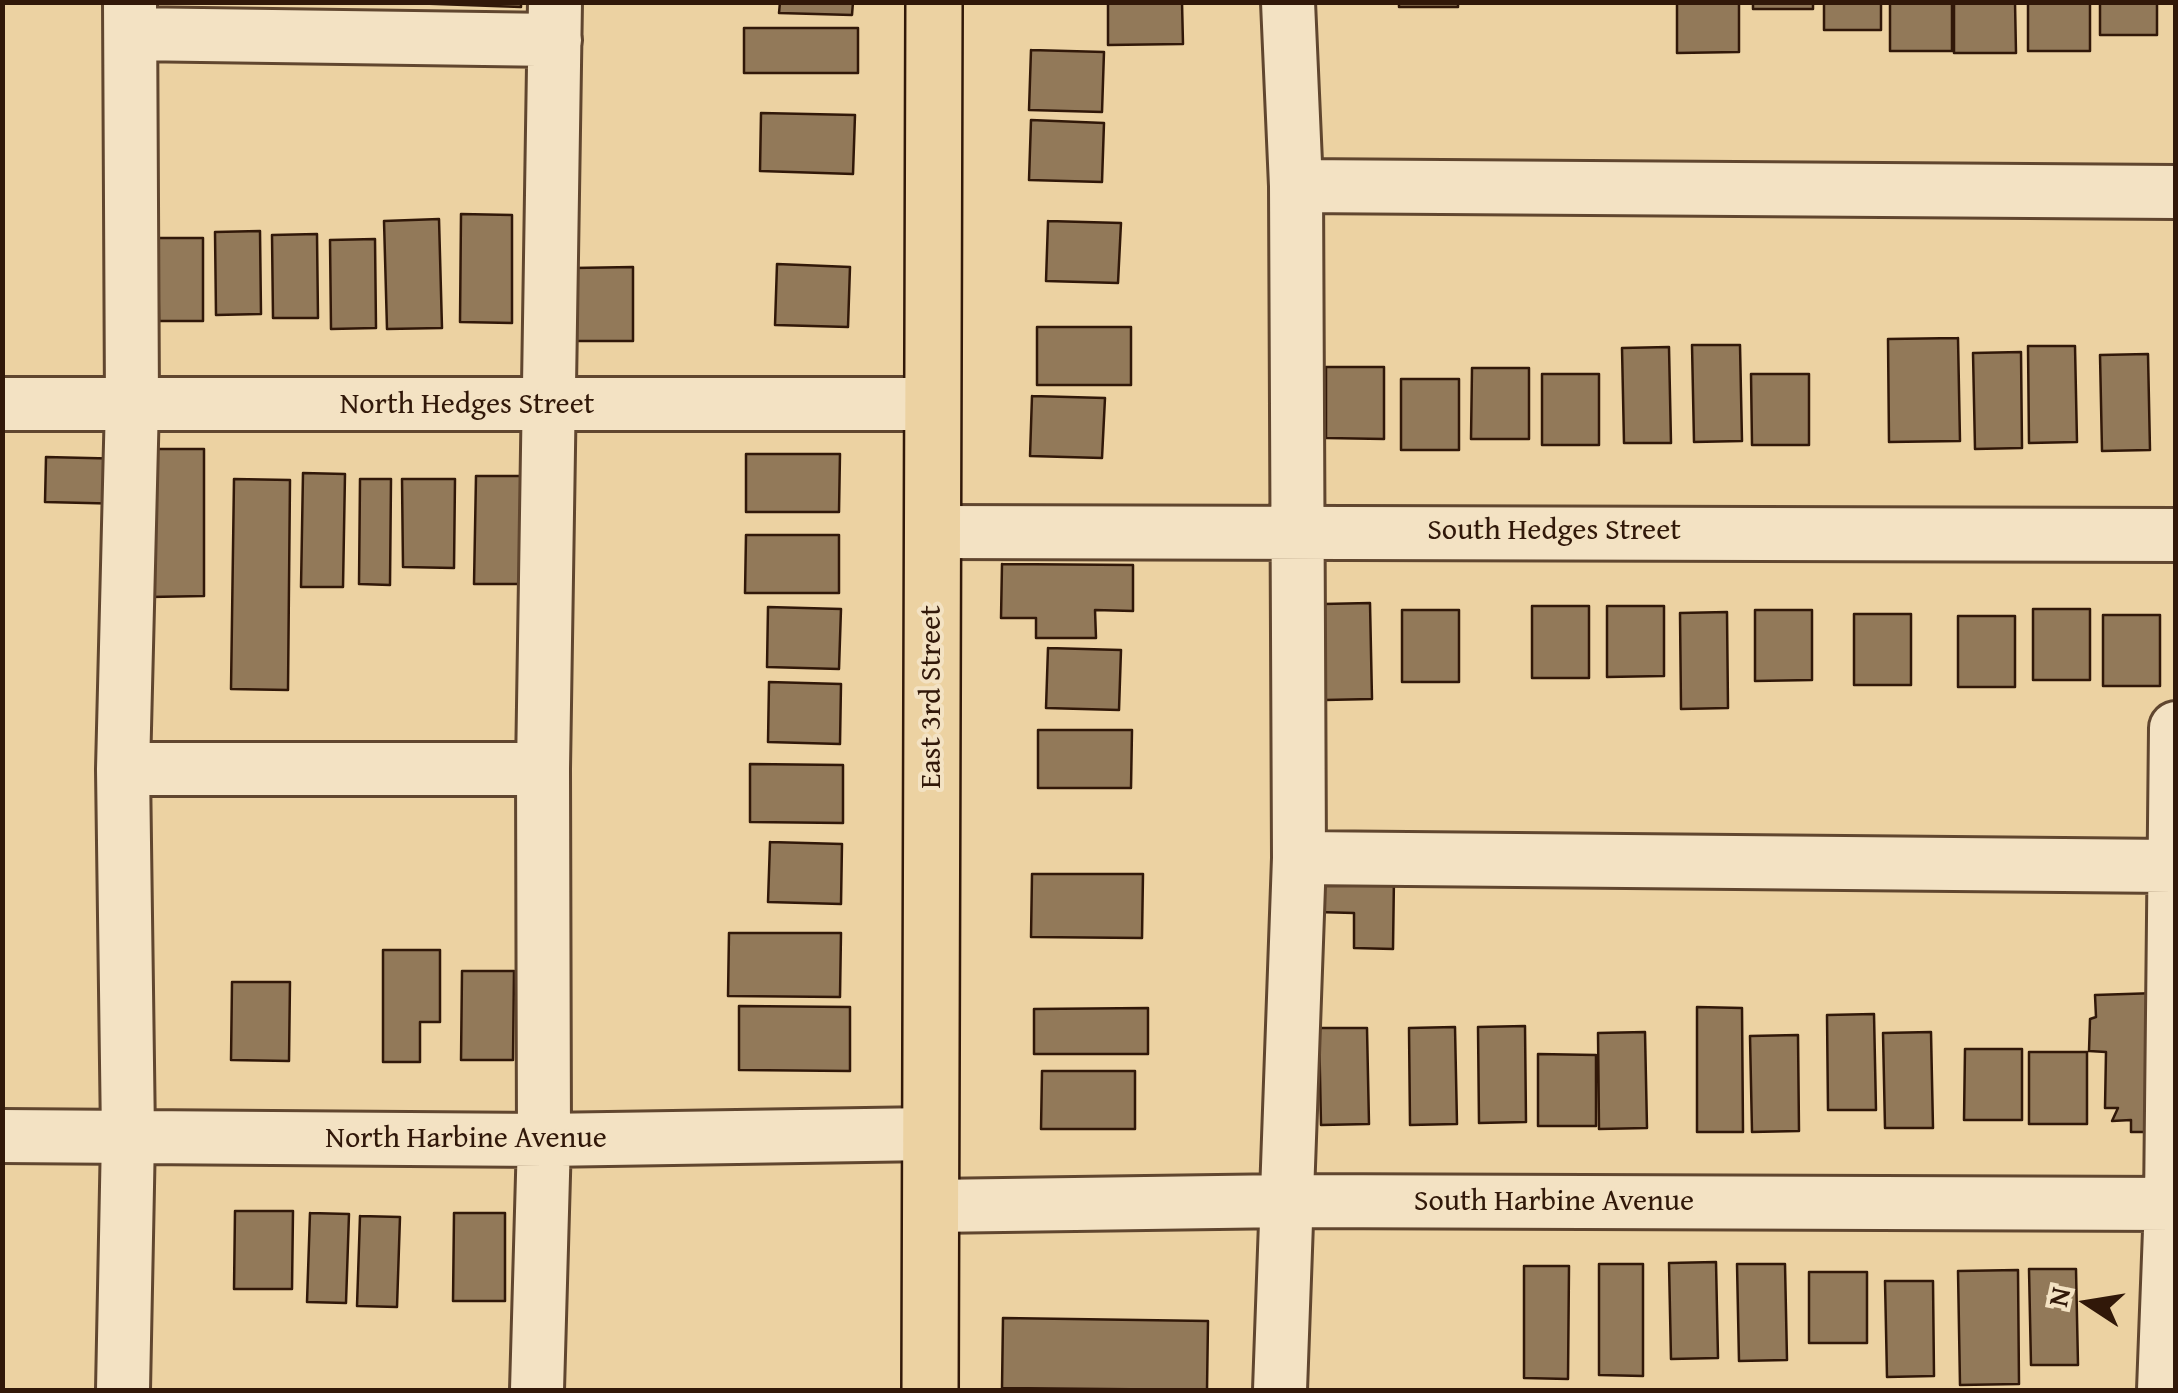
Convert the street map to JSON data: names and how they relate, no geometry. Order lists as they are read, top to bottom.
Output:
{
  "streets": {
    "main road": ["East 3rd Street"],
    "street": [
      "North Hedges Street",
      "South Hedges Street",
      "North Harbine Avenue",
      "South Harbine Avenue"
    ]
  },
  "crossings": [
    ["North Hedges Street", "East 3rd Street"],
    ["South Hedges Street", "East 3rd Street"],
    ["East 3rd Street", "North Harbine Avenue"],
    ["East 3rd Street", "South Harbine Avenue"]
  ],
  "north": "left"
}
